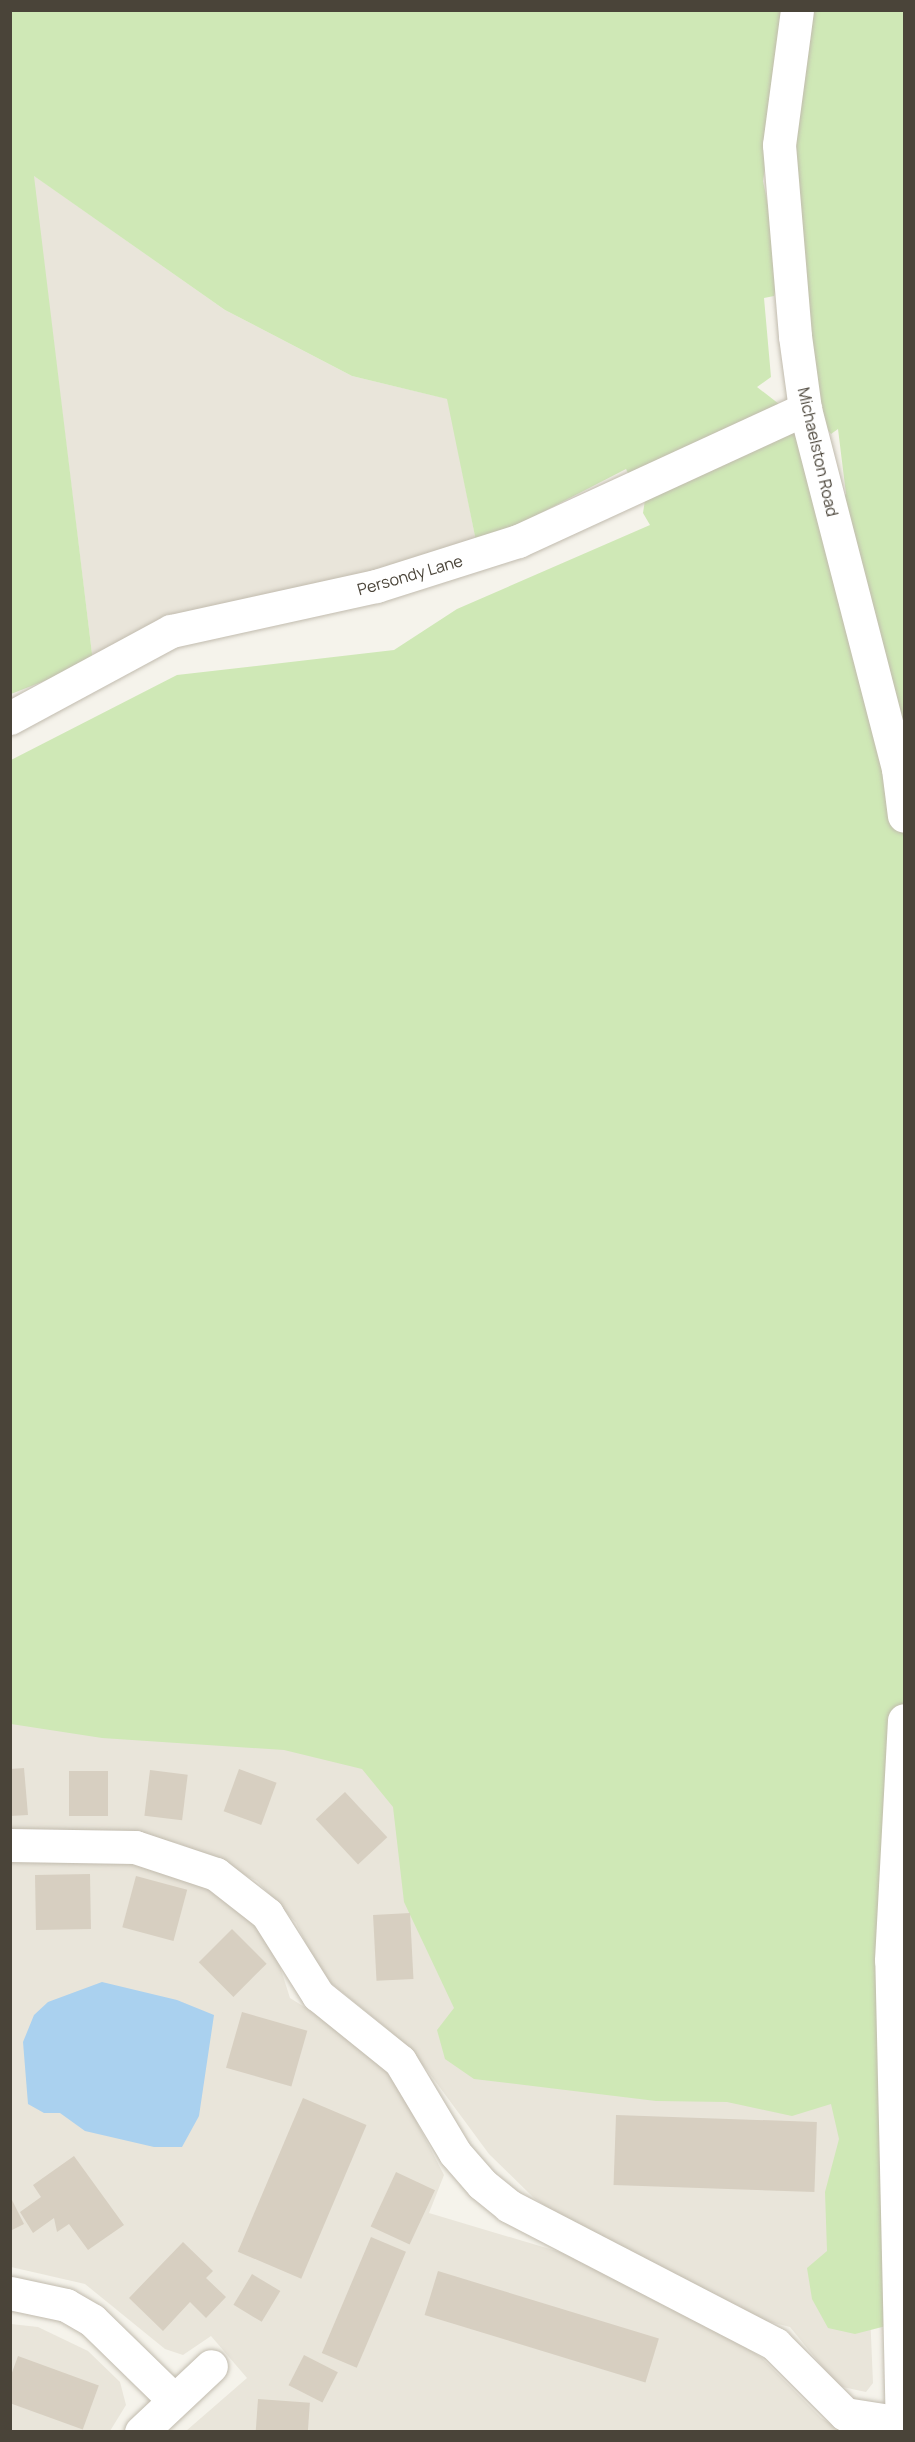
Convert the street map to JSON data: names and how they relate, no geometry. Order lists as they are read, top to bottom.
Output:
{
  "streets": {
    "street": ["Michaelston Road", "Persondy Lane"]
  },
  "crossings": [
    ["Michaelston Road", "Persondy Lane"]
  ]
}
